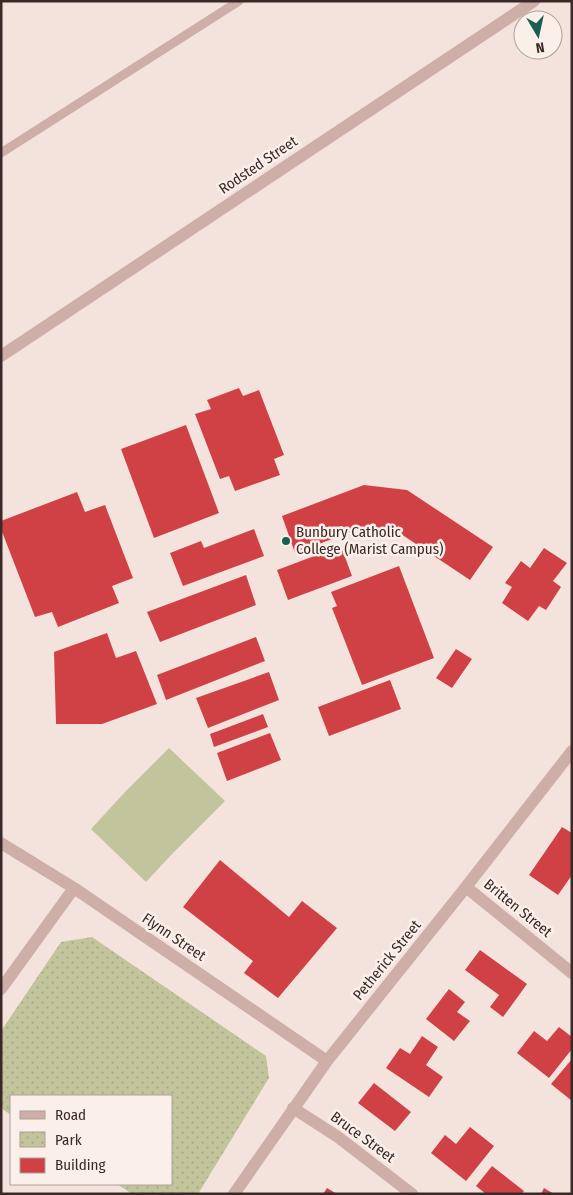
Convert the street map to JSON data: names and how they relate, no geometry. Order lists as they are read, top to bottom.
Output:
{
  "streets": {
    "street": [
      "Rodsted Street",
      "Britten Street",
      "Flynn Street",
      "Petherick Street",
      "Bruce Street"
    ]
  },
  "crossings": [
    ["Britten Street", "Petherick Street"],
    ["Flynn Street", "Petherick Street"],
    ["Petherick Street", "Bruce Street"]
  ],
  "places": ["Bunbury Catholic College (Marist Campus)"],
  "legend": ["Road", "Park", "Building"],
  "north": "bottom"
}
